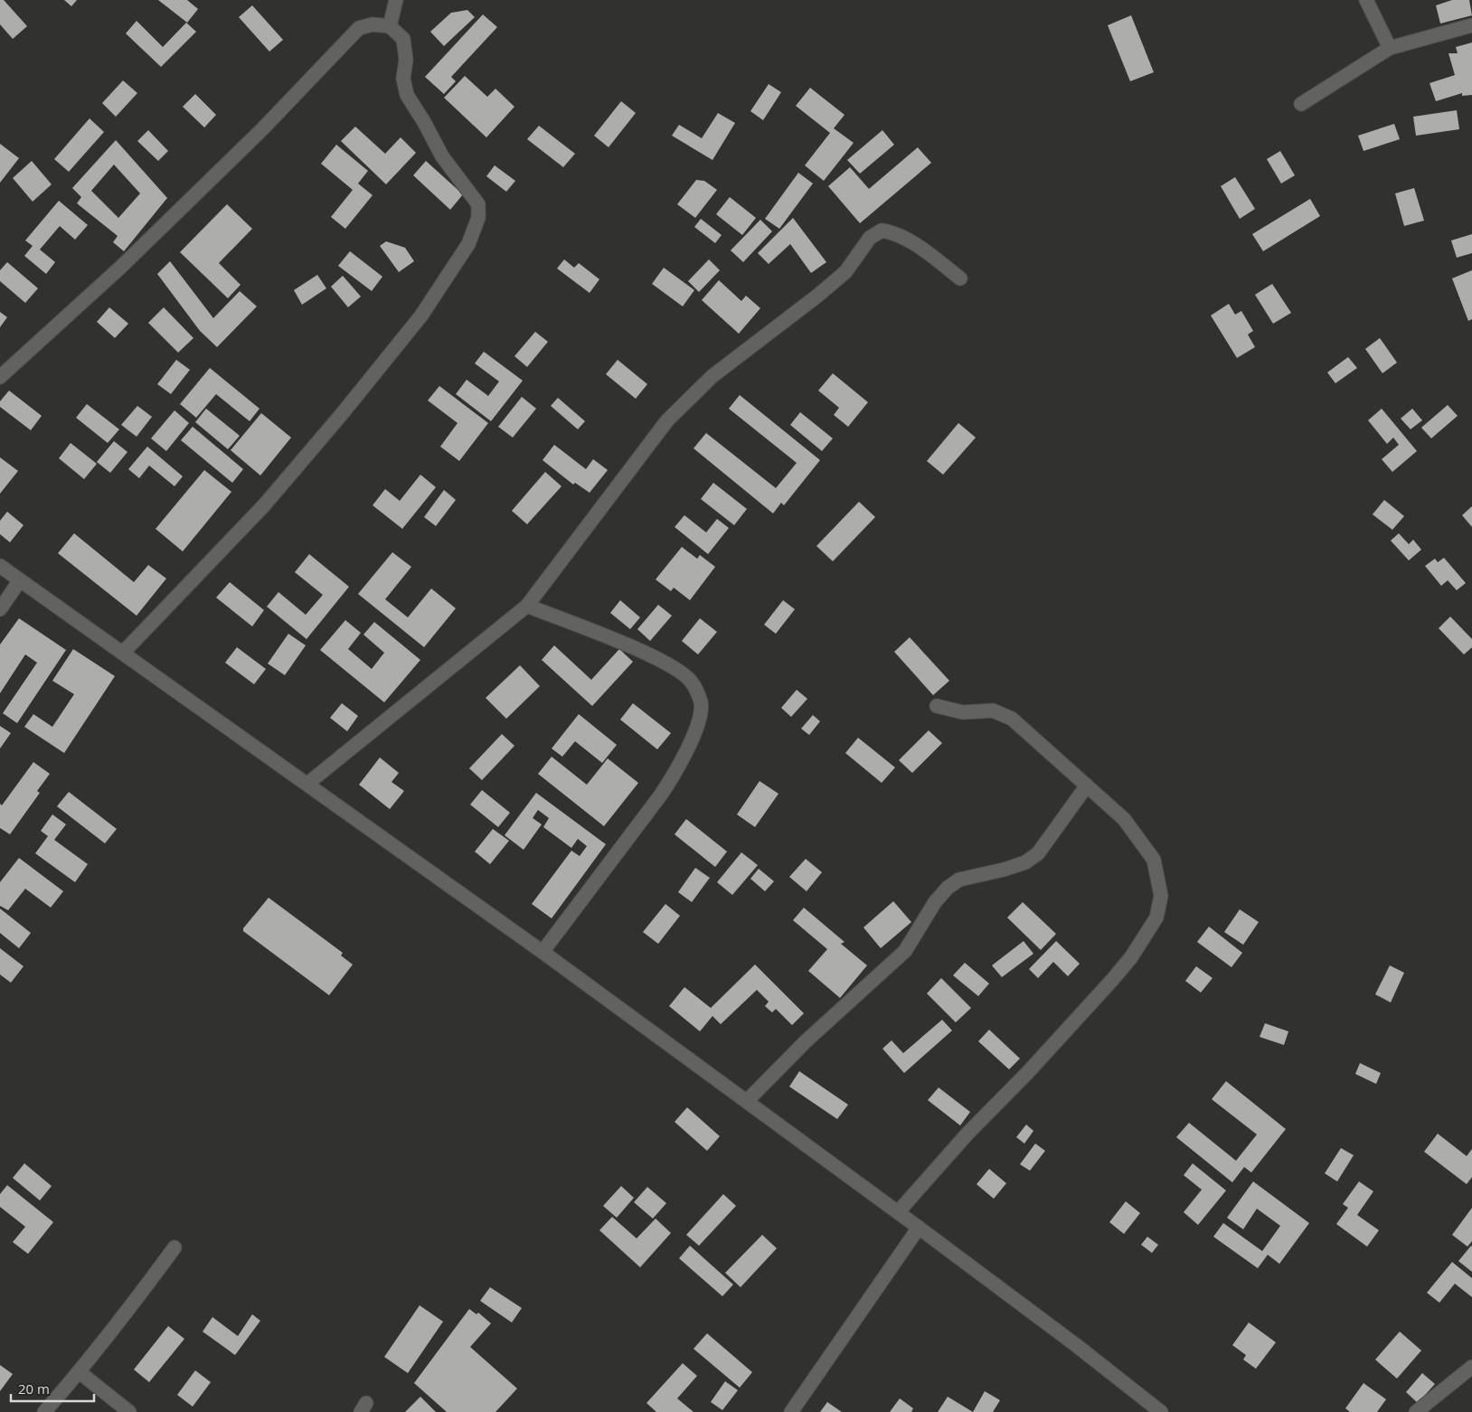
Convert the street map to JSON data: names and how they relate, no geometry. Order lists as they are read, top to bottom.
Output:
{
  "scale_bar": "20 m"
}
